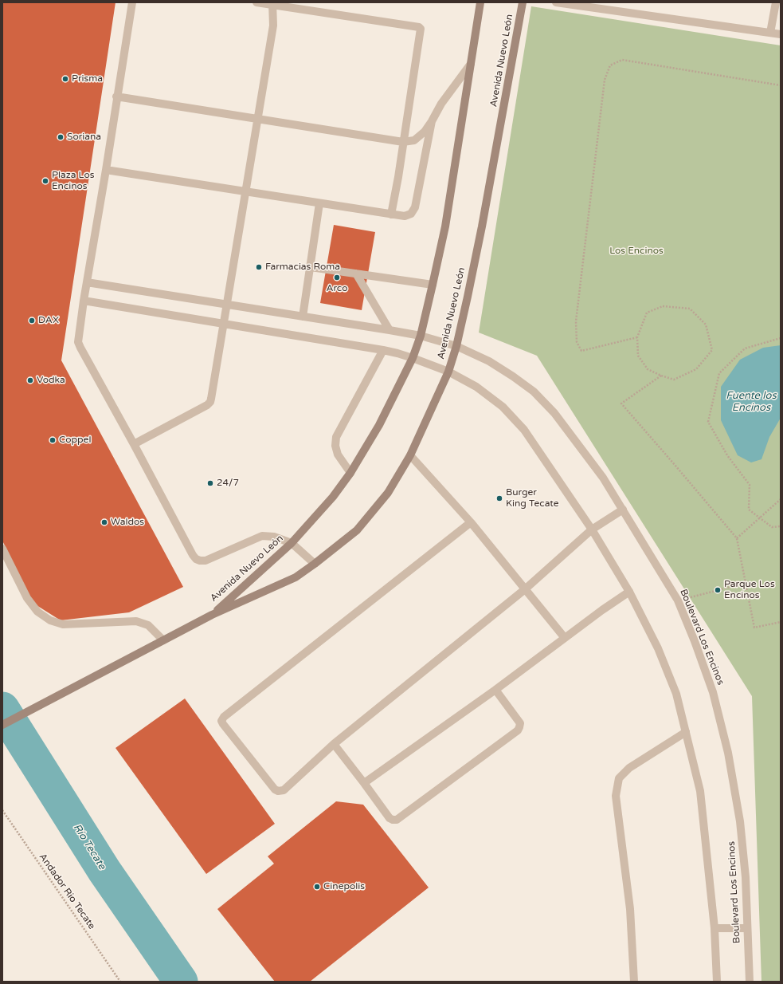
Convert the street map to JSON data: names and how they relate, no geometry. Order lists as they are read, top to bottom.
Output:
{
  "streets": {
    "main road": ["Avenida Nuevo León"],
    "street": ["Boulevard Los Encinos"],
    "path": ["Andador Rio Tecate"]
  },
  "crossings": [
    ["Avenida Nuevo León", "Boulevard Los Encinos"]
  ],
  "water": ["Fuente los Encinos", "Río Tecate"],
  "parks": ["Los Encinos"],
  "places": [
    "Prisma",
    "Soriana",
    "Plaza Los Encinos",
    "Farmacias Roma",
    "Arco",
    "DAX",
    "Vodka",
    "Coppel",
    "24/7",
    "Burger King Tecate",
    "Waldos",
    "Parque Los Encinos",
    "Cinepolis"
  ]
}
